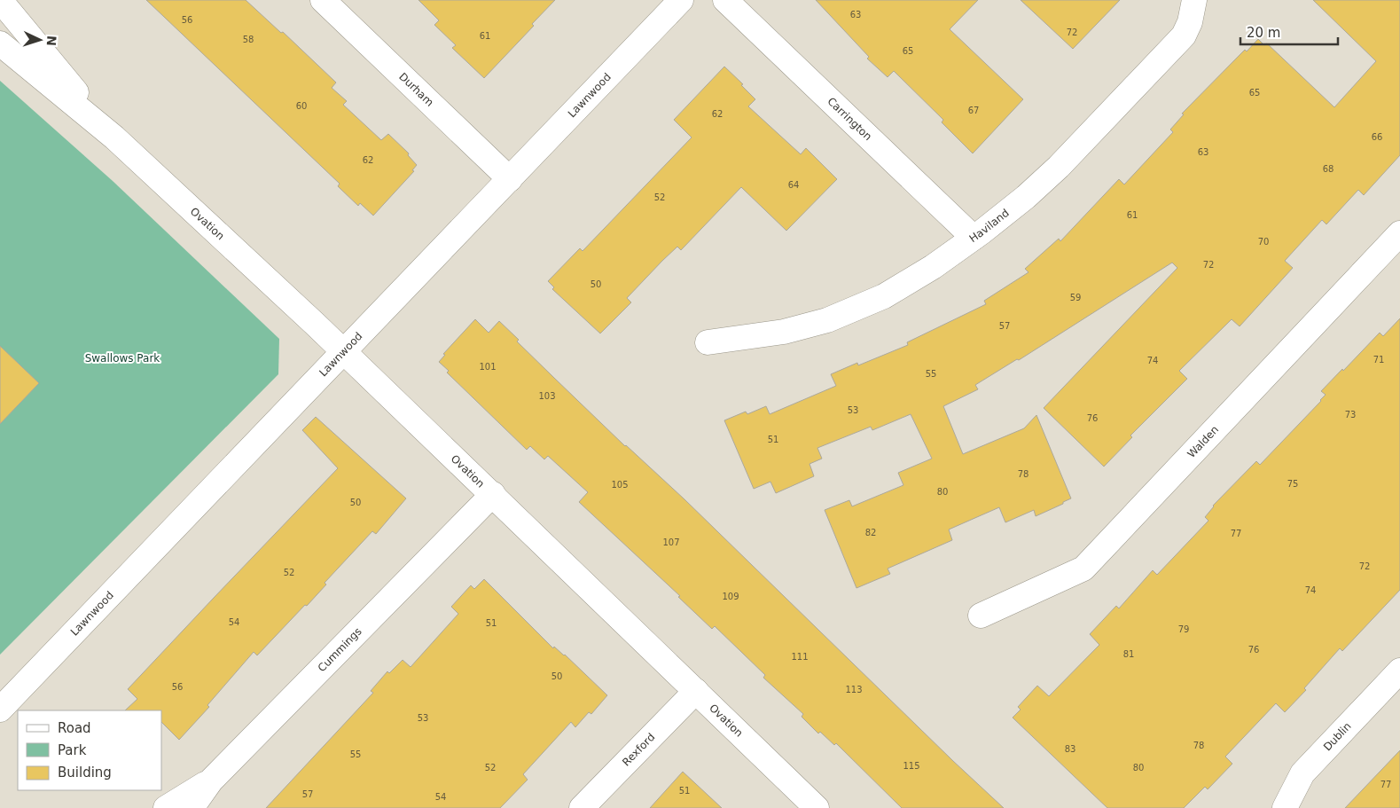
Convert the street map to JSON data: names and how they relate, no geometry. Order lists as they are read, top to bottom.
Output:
{
  "streets": {
    "street": [
      "Durham",
      "Lawnwood",
      "Carrington",
      "Ovation",
      "Haviland",
      "Walden",
      "Cummings",
      "Dublin",
      "Rexford"
    ]
  },
  "crossings": [
    ["Durham", "Lawnwood"],
    ["Lawnwood", "Ovation"],
    ["Carrington", "Haviland"],
    ["Ovation", "Cummings"],
    ["Ovation", "Rexford"]
  ],
  "parks": ["Swallows Park"],
  "house_numbers": [
    "63",
    "56",
    "72",
    "61",
    "58",
    "65",
    "65",
    "60",
    "67",
    "62",
    "66",
    "63",
    "62",
    "68",
    "64",
    "52",
    "61",
    "70",
    "72",
    "50",
    "59",
    "57",
    "71",
    "74",
    "101",
    "55",
    "103",
    "53",
    "73",
    "76",
    "51",
    "78",
    "75",
    "105",
    "80",
    "50",
    "82",
    "77",
    "107",
    "72",
    "52",
    "74",
    "109",
    "54",
    "51",
    "79",
    "76",
    "81",
    "111",
    "50",
    "56",
    "113",
    "53",
    "78",
    "83",
    "55",
    "115",
    "52",
    "80",
    "77",
    "51",
    "57",
    "54"
  ],
  "legend": ["Road", "Park", "Building"],
  "scale_bar": "20 m",
  "north": "right"
}
